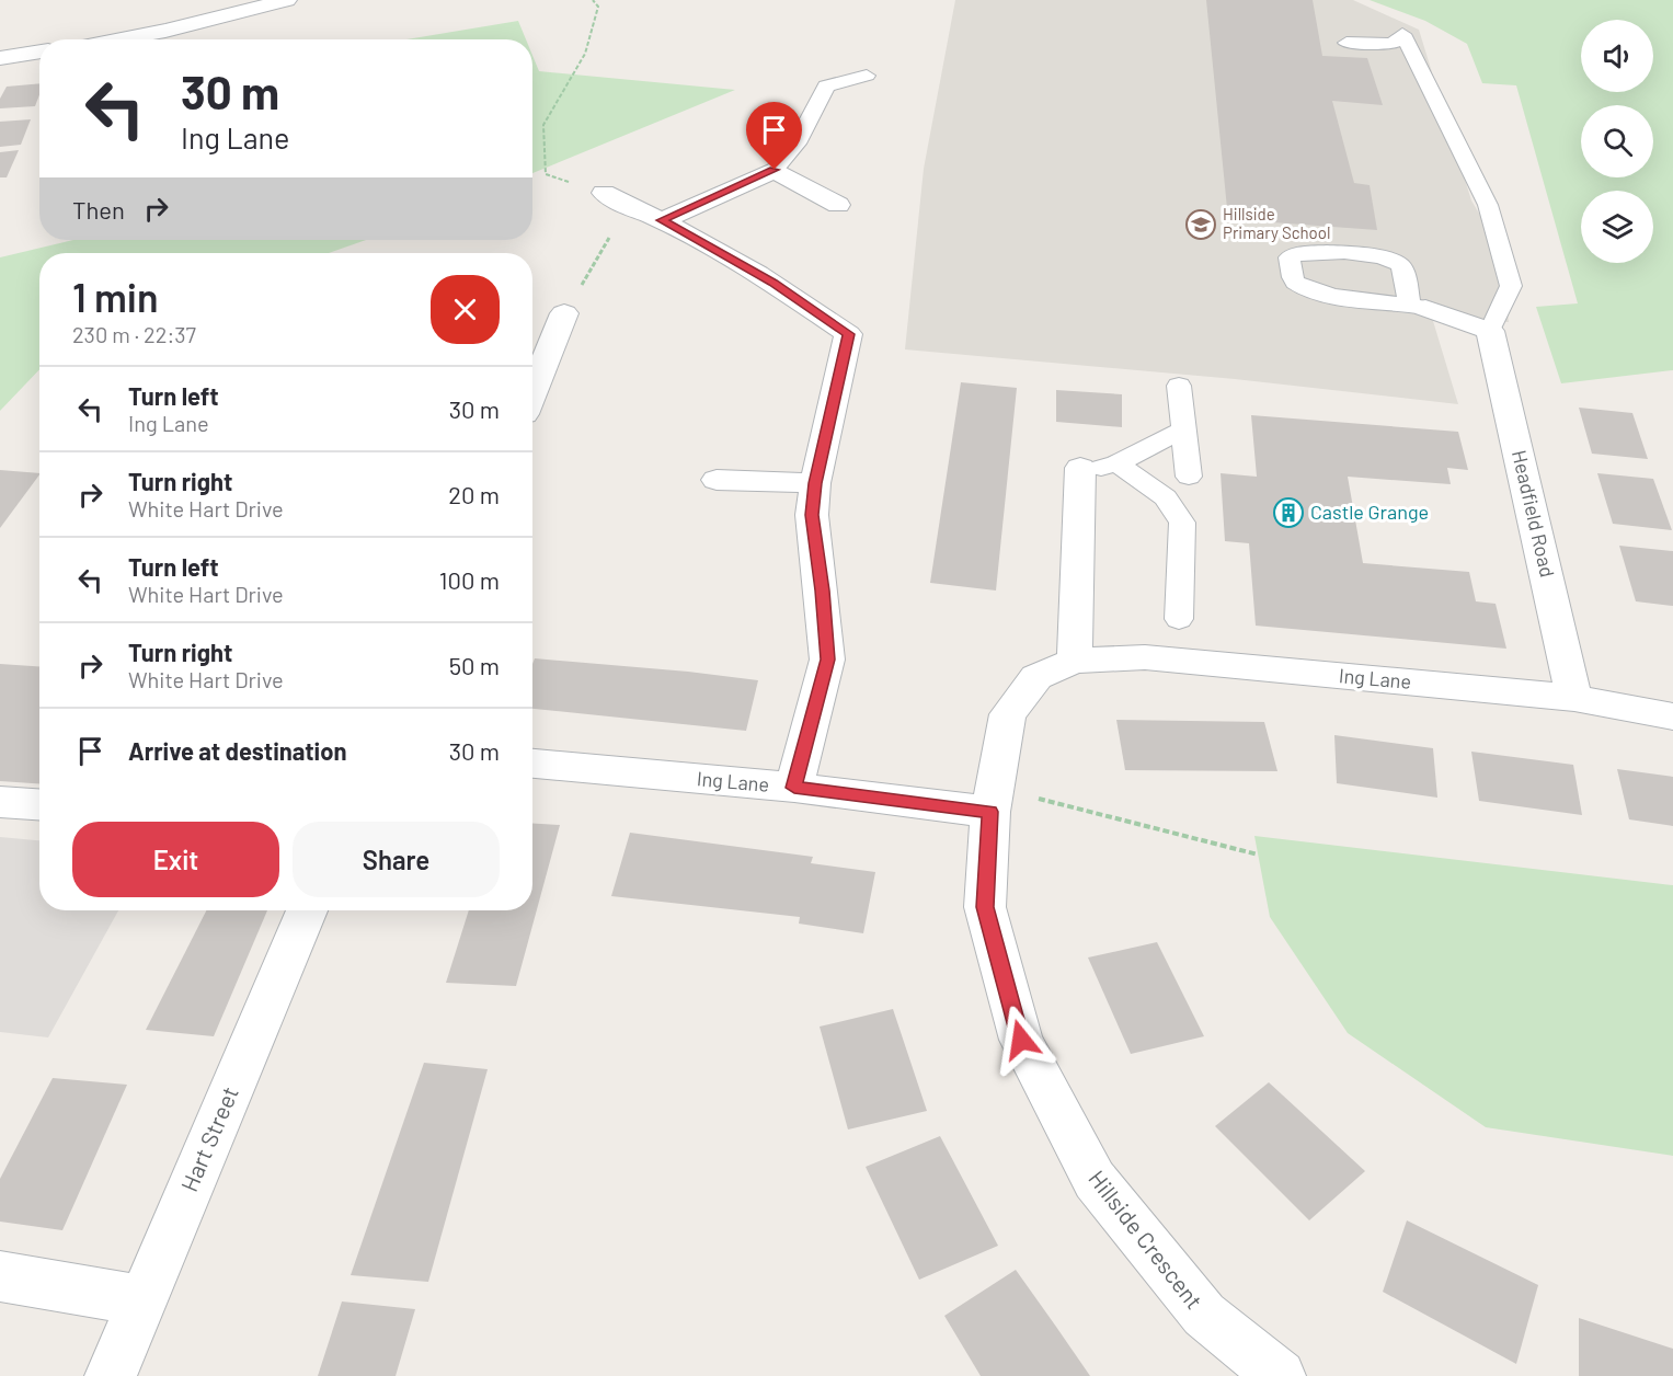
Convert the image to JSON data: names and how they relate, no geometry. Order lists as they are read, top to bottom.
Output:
{
  "streets": {
    "street": [
      "Headfield Road",
      "Ing Lane",
      "Hart Street",
      "Hillside Crescent"
    ]
  },
  "crossings": [
    ["Headfield Road", "Ing Lane"],
    ["Ing Lane", "Hillside Crescent"]
  ],
  "places": {
    "school or university": ["Hillside Primary School"],
    "building": ["Castle Grange"]
  },
  "page": {
    "turn": ["30 m", "Ing Lane"],
    "then": "Then",
    "heading": ["1 min", "230 m · 22:37"],
    "list": [
      {
        "name": "Turn left",
        "note": "Ing Lane",
        "value": "30 m"
      },
      {
        "name": "Turn right",
        "note": "White Hart Drive",
        "value": "20 m"
      },
      {
        "name": "Turn left",
        "note": "White Hart Drive",
        "value": "100 m"
      },
      {
        "name": "Turn right",
        "note": "White Hart Drive",
        "value": "50 m"
      },
      {
        "name": "Arrive at destination",
        "value": "30 m"
      }
    ],
    "buttons": ["Exit", "Share"]
  }
}
